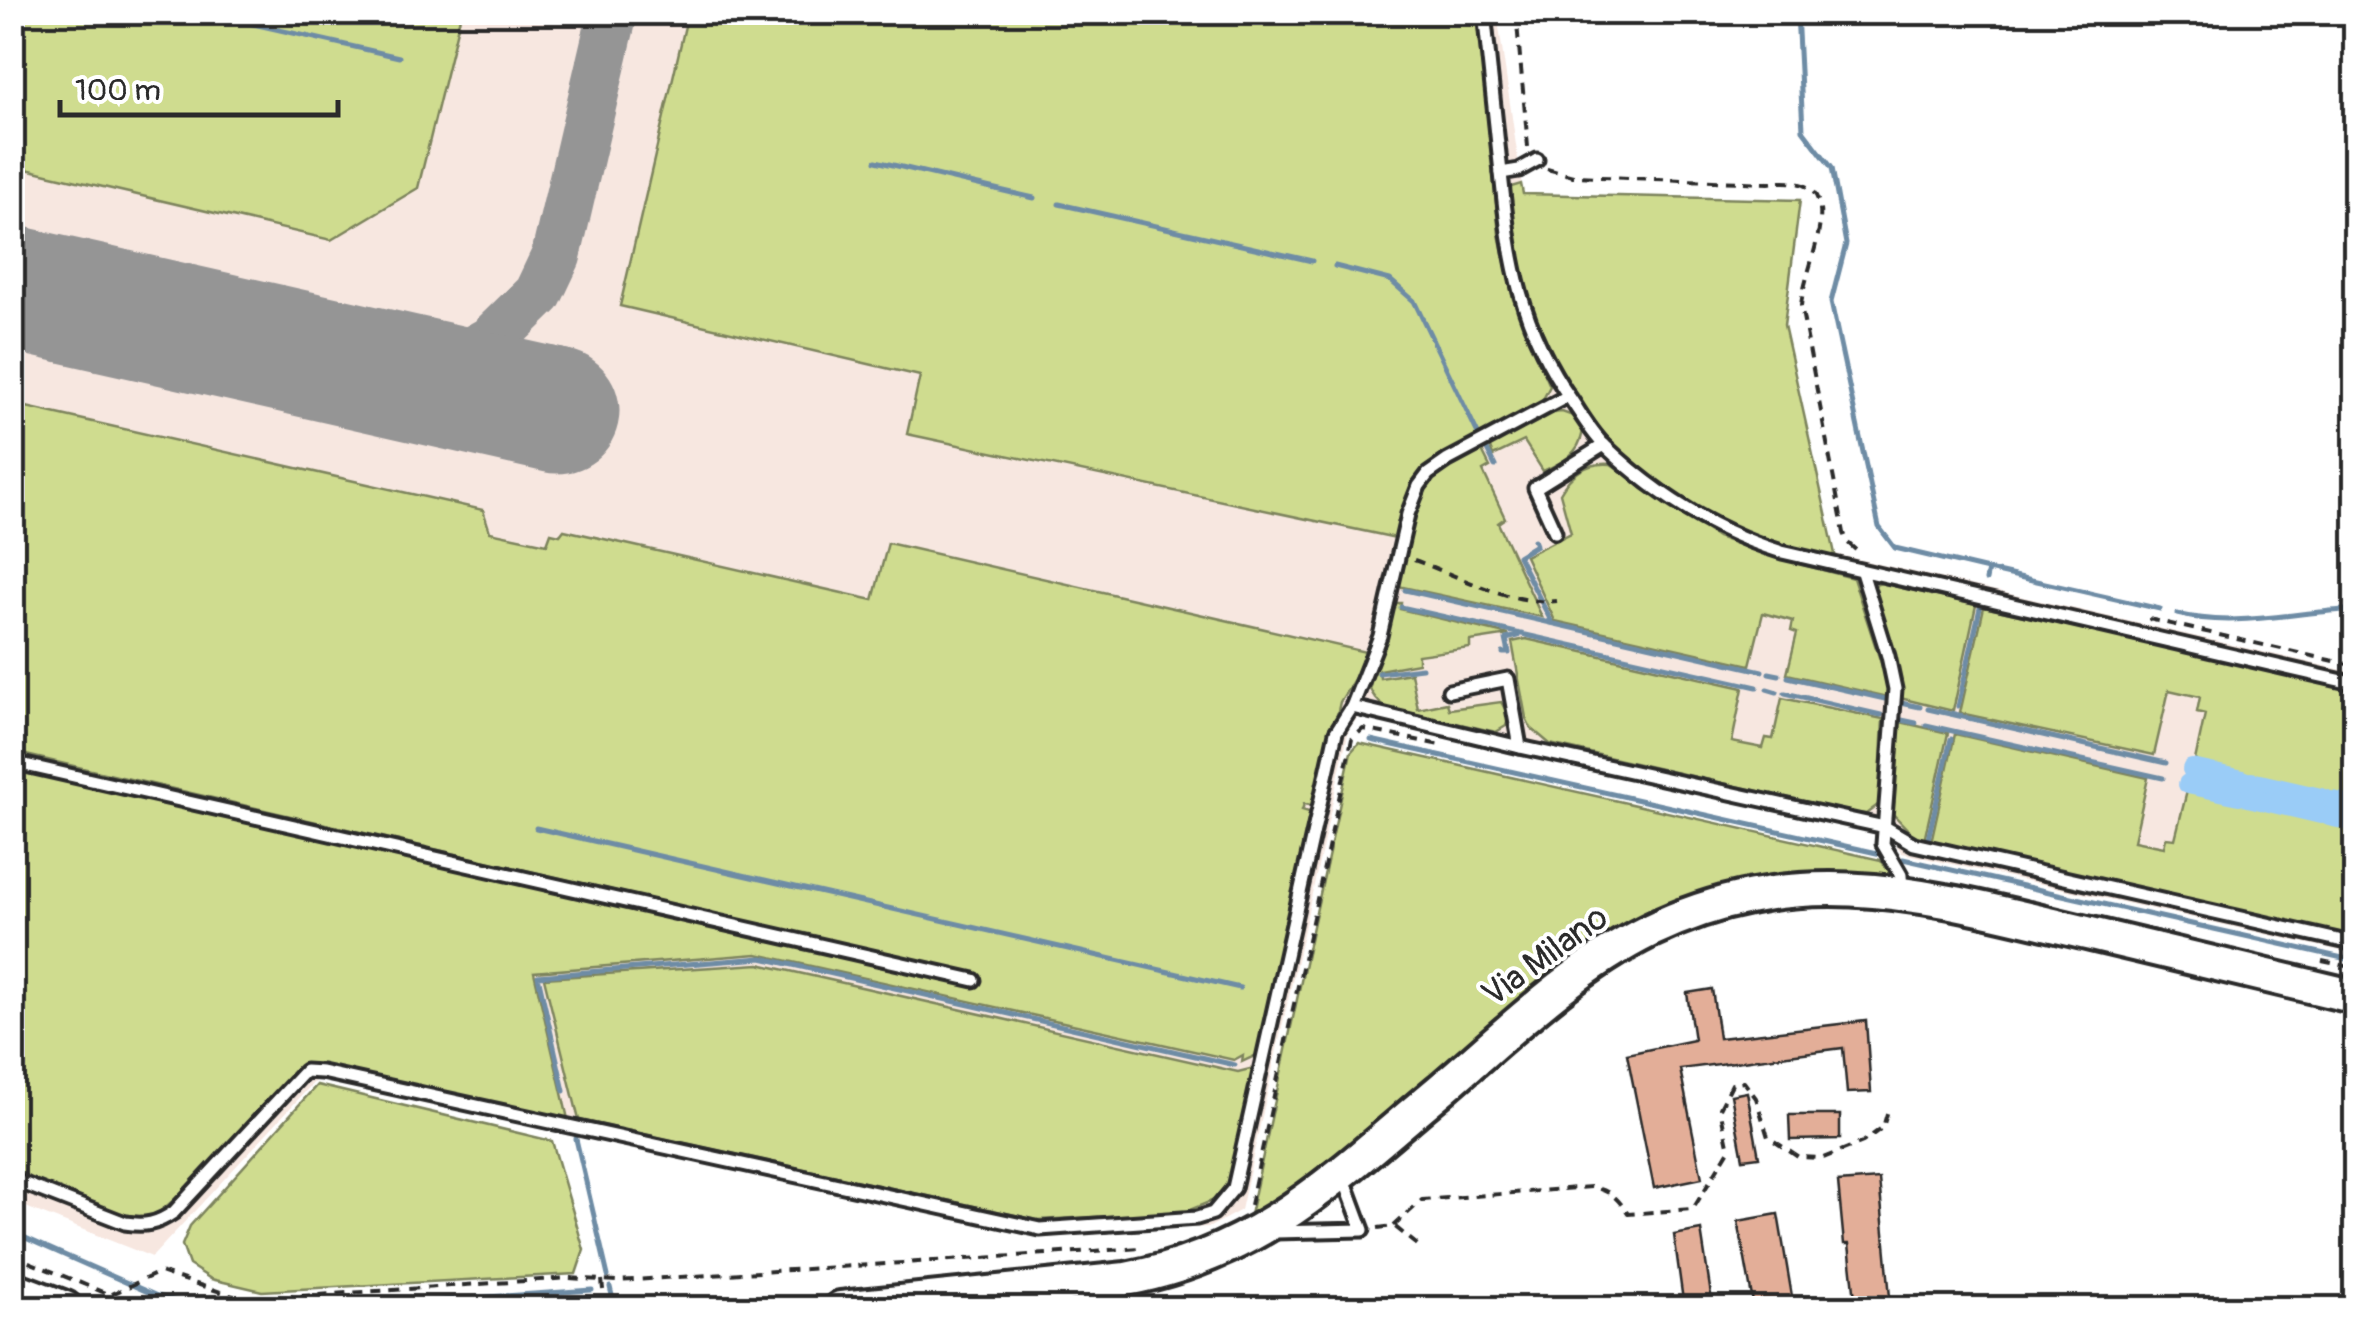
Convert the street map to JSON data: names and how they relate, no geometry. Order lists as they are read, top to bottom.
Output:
{
  "streets": {
    "street": ["Via Milano"]
  },
  "scale_bar": "100 m"
}
